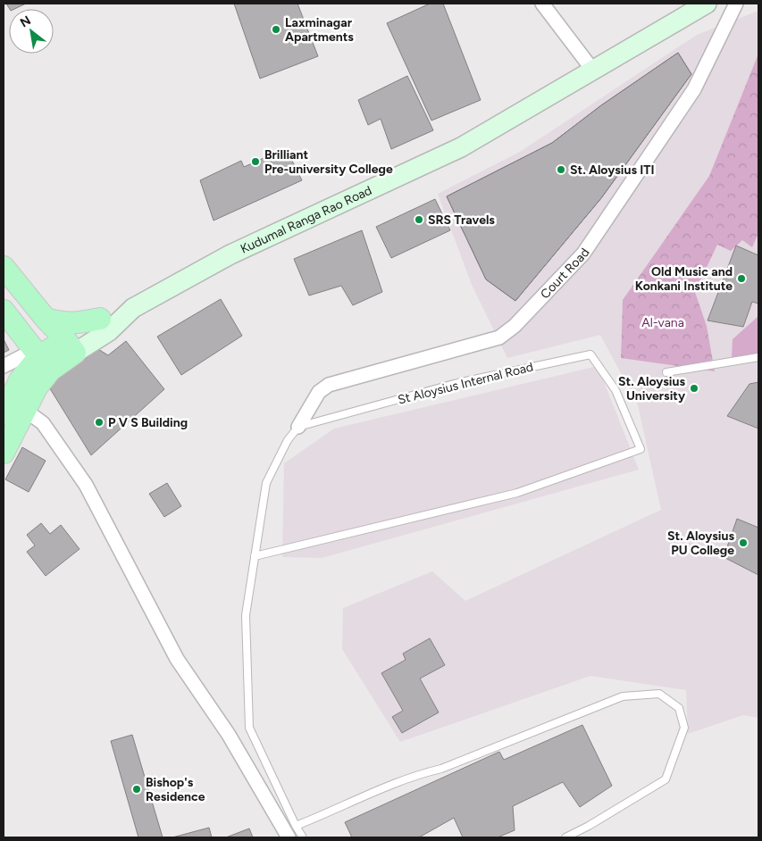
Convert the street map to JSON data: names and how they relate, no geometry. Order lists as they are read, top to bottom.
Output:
{
  "streets": {
    "main road": ["Kudumal Ranga Rao Road"],
    "street": ["Court Road"],
    "lane": ["St Aloysius Internal Road"]
  },
  "crossings": [
    ["Court Road", "St Aloysius Internal Road"]
  ],
  "parks": ["Al-vana"],
  "places": [
    "Laxminagar Apartments",
    "Brilliant Pre-university College",
    "St. Aloysius ITI",
    "SRS Travels",
    "Old Music and Konkani Institute",
    "St. Aloysius University",
    "P V S Building",
    "St. Aloysius PU College",
    "Bishop's Residence"
  ],
  "north": "top left"
}
